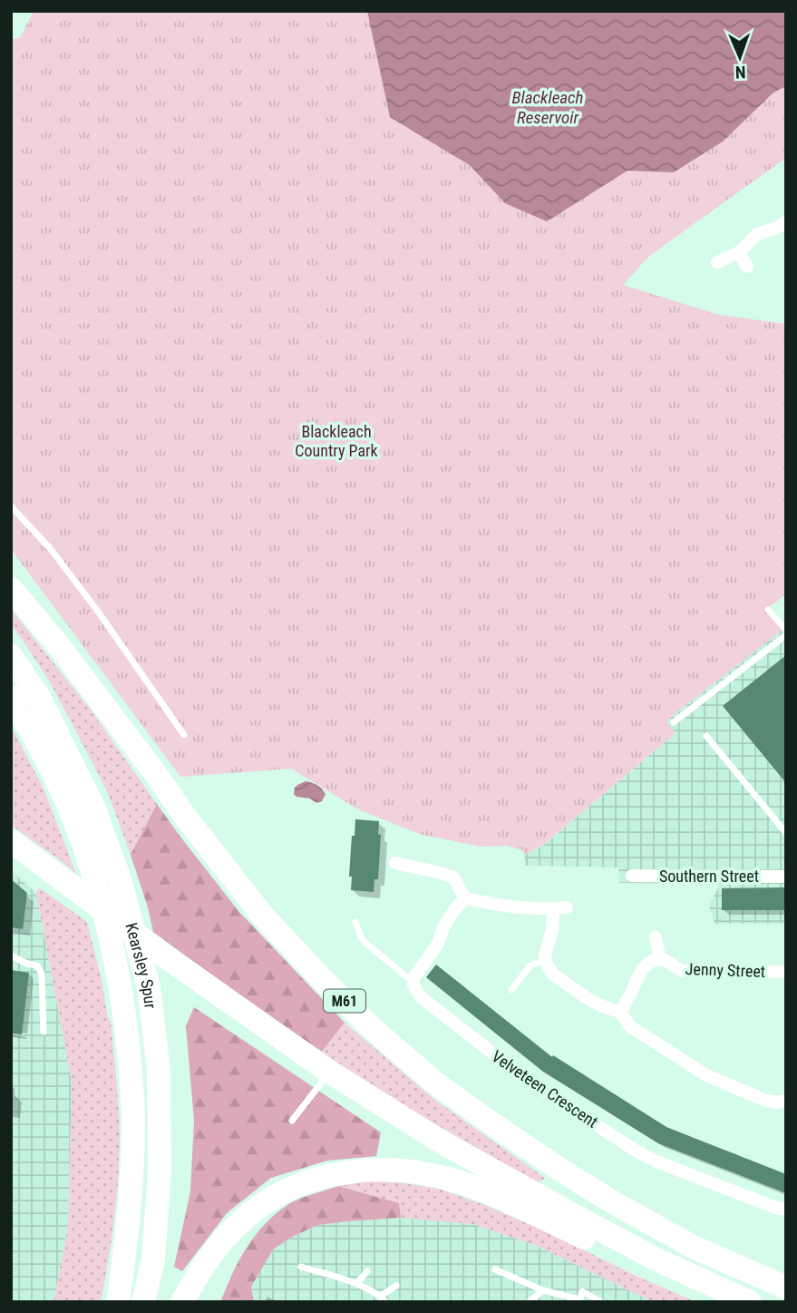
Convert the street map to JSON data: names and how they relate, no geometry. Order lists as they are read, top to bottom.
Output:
{
  "streets": {
    "highway": ["Kearsley Spur", "M61"],
    "street": ["Southern Street", "Jenny Street", "Velveteen Crescent"]
  },
  "water": ["Blackleach Reservoir"],
  "parks": ["Blackleach Country Park"],
  "north": "bottom"
}
